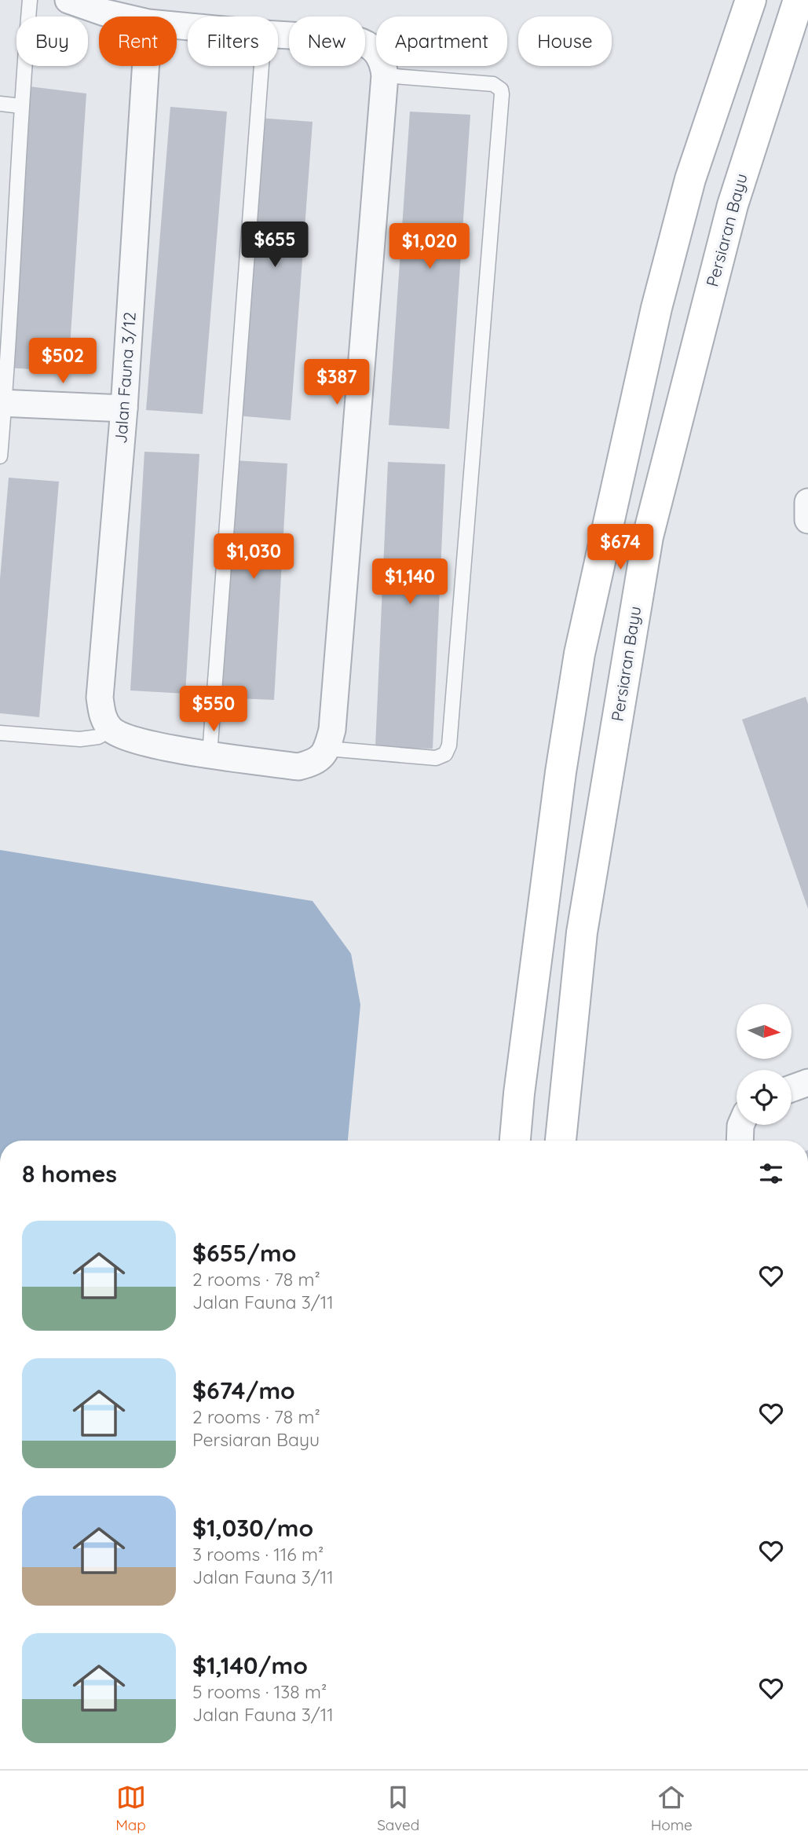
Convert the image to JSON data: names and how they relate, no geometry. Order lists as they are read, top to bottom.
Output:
{
  "streets": {
    "main road": ["Persiaran Bayu"],
    "street": ["Jalan Fauna 3/12"]
  },
  "north": "right",
  "page": {
    "chip": [
      "Buy",
      "Rent",
      "Filters",
      "New",
      "Apartment",
      "House"
    ],
    "price": [
      "$655",
      "$1,020",
      "$502",
      "$387",
      "$674",
      "$1,030",
      "$1,140",
      "$550"
    ],
    "heading": "8 homes",
    "list": [
      {
        "name": "$655/mo",
        "note": "2 rooms · 78 m² · Jalan Fauna 3/11"
      },
      {
        "name": "$674/mo",
        "note": "2 rooms · 78 m² · Persiaran Bayu"
      },
      {
        "name": "$1,030/mo",
        "note": "3 rooms · 116 m² · Jalan Fauna 3/11"
      },
      {
        "name": "$1,140/mo",
        "note": "5 rooms · 138 m² · Jalan Fauna 3/11"
      }
    ],
    "tabs": ["Map", "Saved", "Home"]
  }
}
